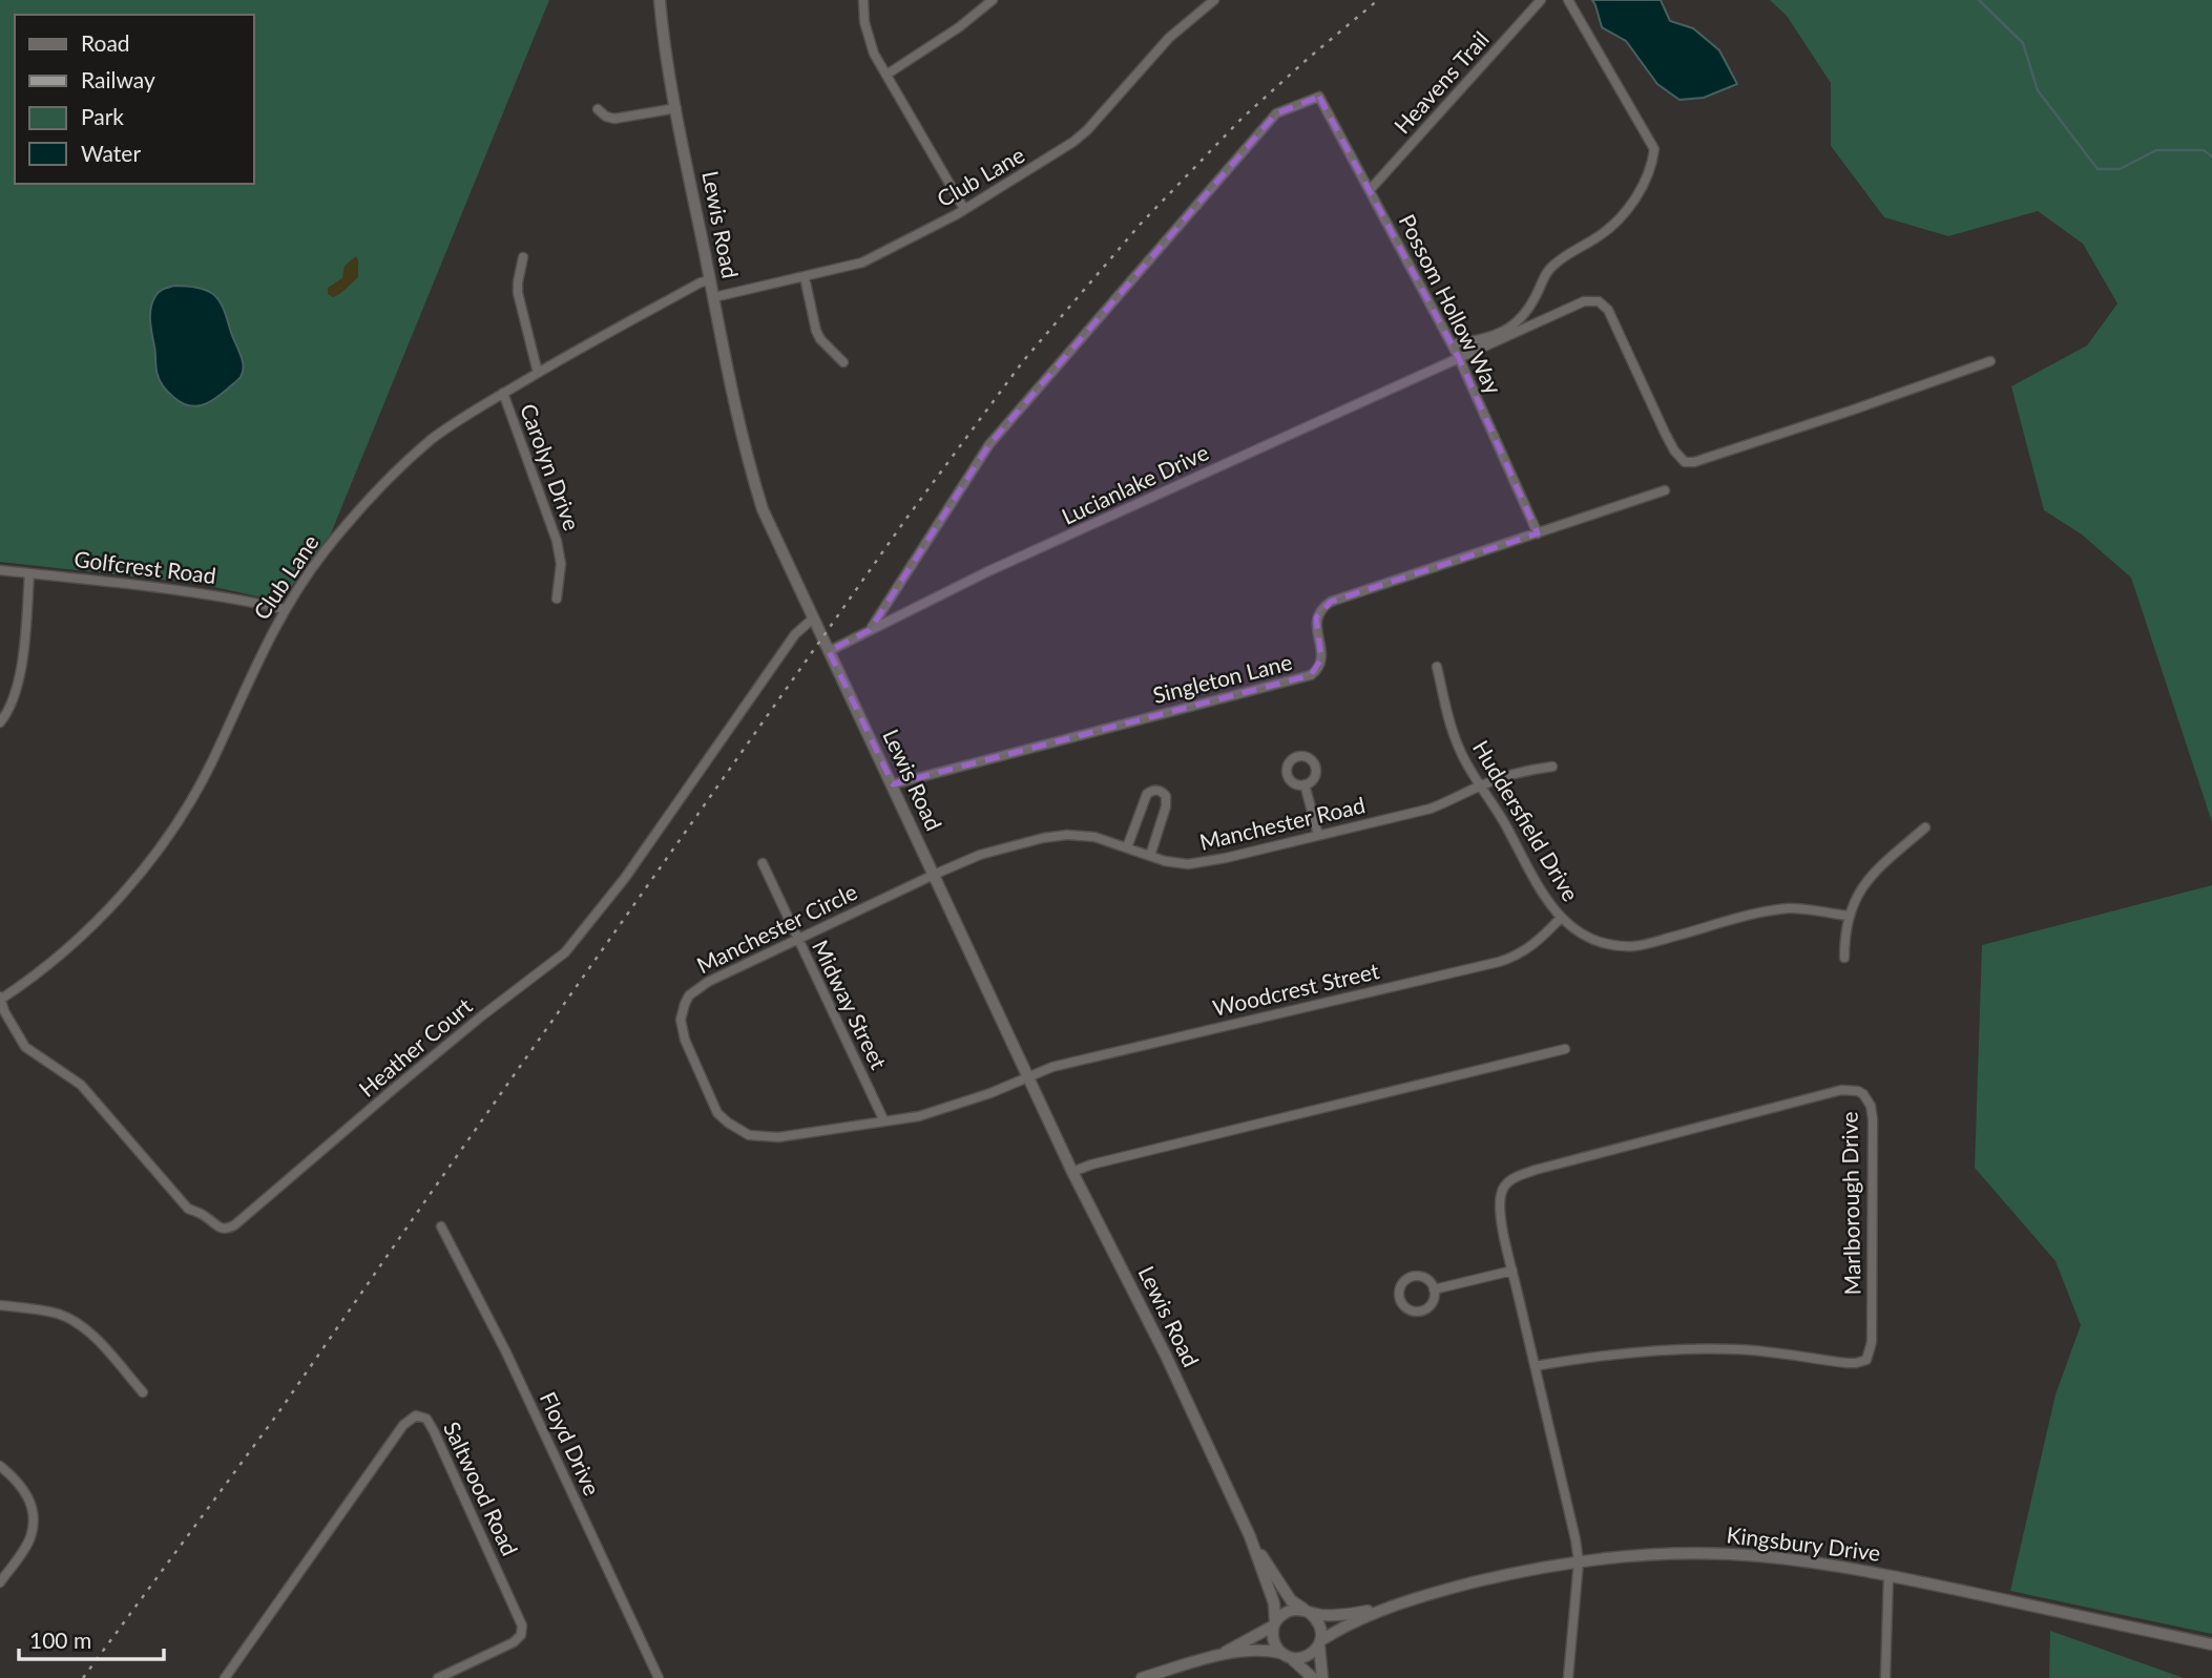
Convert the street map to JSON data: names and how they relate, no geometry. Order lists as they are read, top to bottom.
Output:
{
  "streets": {
    "street": [
      "Heavens Trail",
      "Club Lane",
      "Lewis Road",
      "Possom Hollow Way",
      "Carolyn Drive",
      "Lucianlake Drive",
      "Golfcrest Road",
      "Singleton Lane",
      "Huddersfield Drive",
      "Manchester Road",
      "Manchester Circle",
      "Woodcrest Street",
      "Midway Street",
      "Heather Court",
      "Marlborough Drive",
      "Floyd Drive",
      "Saltwood Road",
      "Kingsbury Drive"
    ]
  },
  "crossings": [
    ["Heavens Trail", "Possom Hollow Way"],
    ["Club Lane", "Lewis Road"],
    ["Club Lane", "Carolyn Drive"],
    ["Club Lane", "Golfcrest Road"],
    ["Club Lane", "Heather Court"],
    ["Lewis Road", "Lucianlake Drive"],
    ["Lewis Road", "Singleton Lane"],
    ["Lewis Road", "Manchester Road"],
    ["Lewis Road", "Manchester Circle"],
    ["Lewis Road", "Woodcrest Street"],
    ["Lewis Road", "Heather Court"],
    ["Lewis Road", "Kingsbury Drive"],
    ["Possom Hollow Way", "Lucianlake Drive"],
    ["Possom Hollow Way", "Singleton Lane"],
    ["Huddersfield Drive", "Manchester Road"],
    ["Huddersfield Drive", "Woodcrest Street"],
    ["Manchester Road", "Manchester Circle"],
    ["Manchester Circle", "Woodcrest Street"],
    ["Manchester Circle", "Midway Street"],
    ["Marlborough Drive", "Kingsbury Drive"]
  ],
  "legend": [
    "Road",
    "Railway",
    "Park",
    "Water"
  ],
  "scale_bar": "100 m"
}
